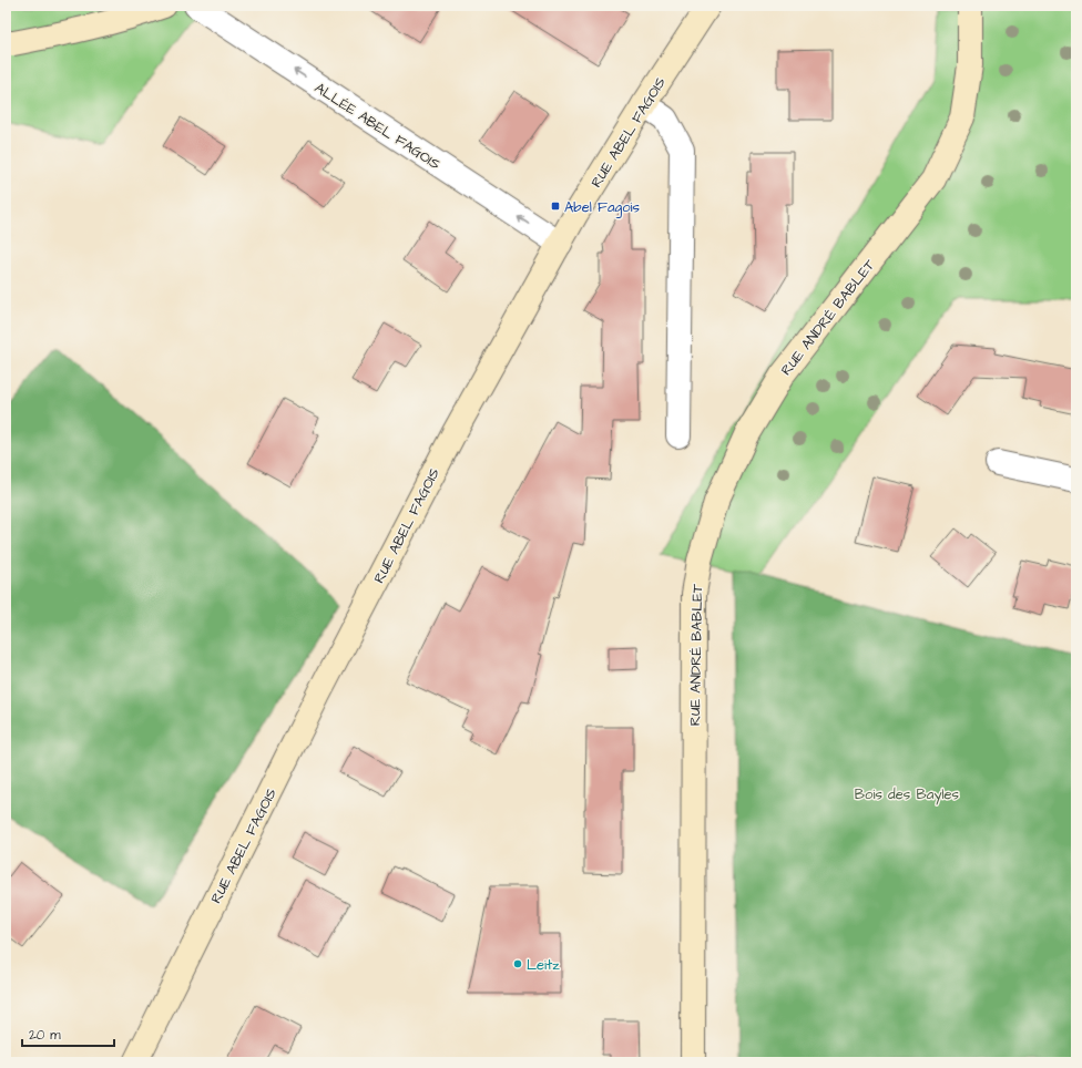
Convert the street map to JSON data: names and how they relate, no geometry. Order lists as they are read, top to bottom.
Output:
{
  "streets": {
    "main road": ["RUE ABEL FAGOIS", "RUE ANDRÉ BABLET"],
    "street": ["ALLÉE ABEL FAGOIS"]
  },
  "crossings": [
    ["ALLÉE ABEL FAGOIS", "RUE ABEL FAGOIS"]
  ],
  "one_way": ["ALLÉE ABEL FAGOIS"],
  "parks": ["Bois des Bayles"],
  "places": {
    "transit": ["Abel Fagois"],
    "other": ["Leitz"]
  },
  "scale_bar": "20 m"
}
